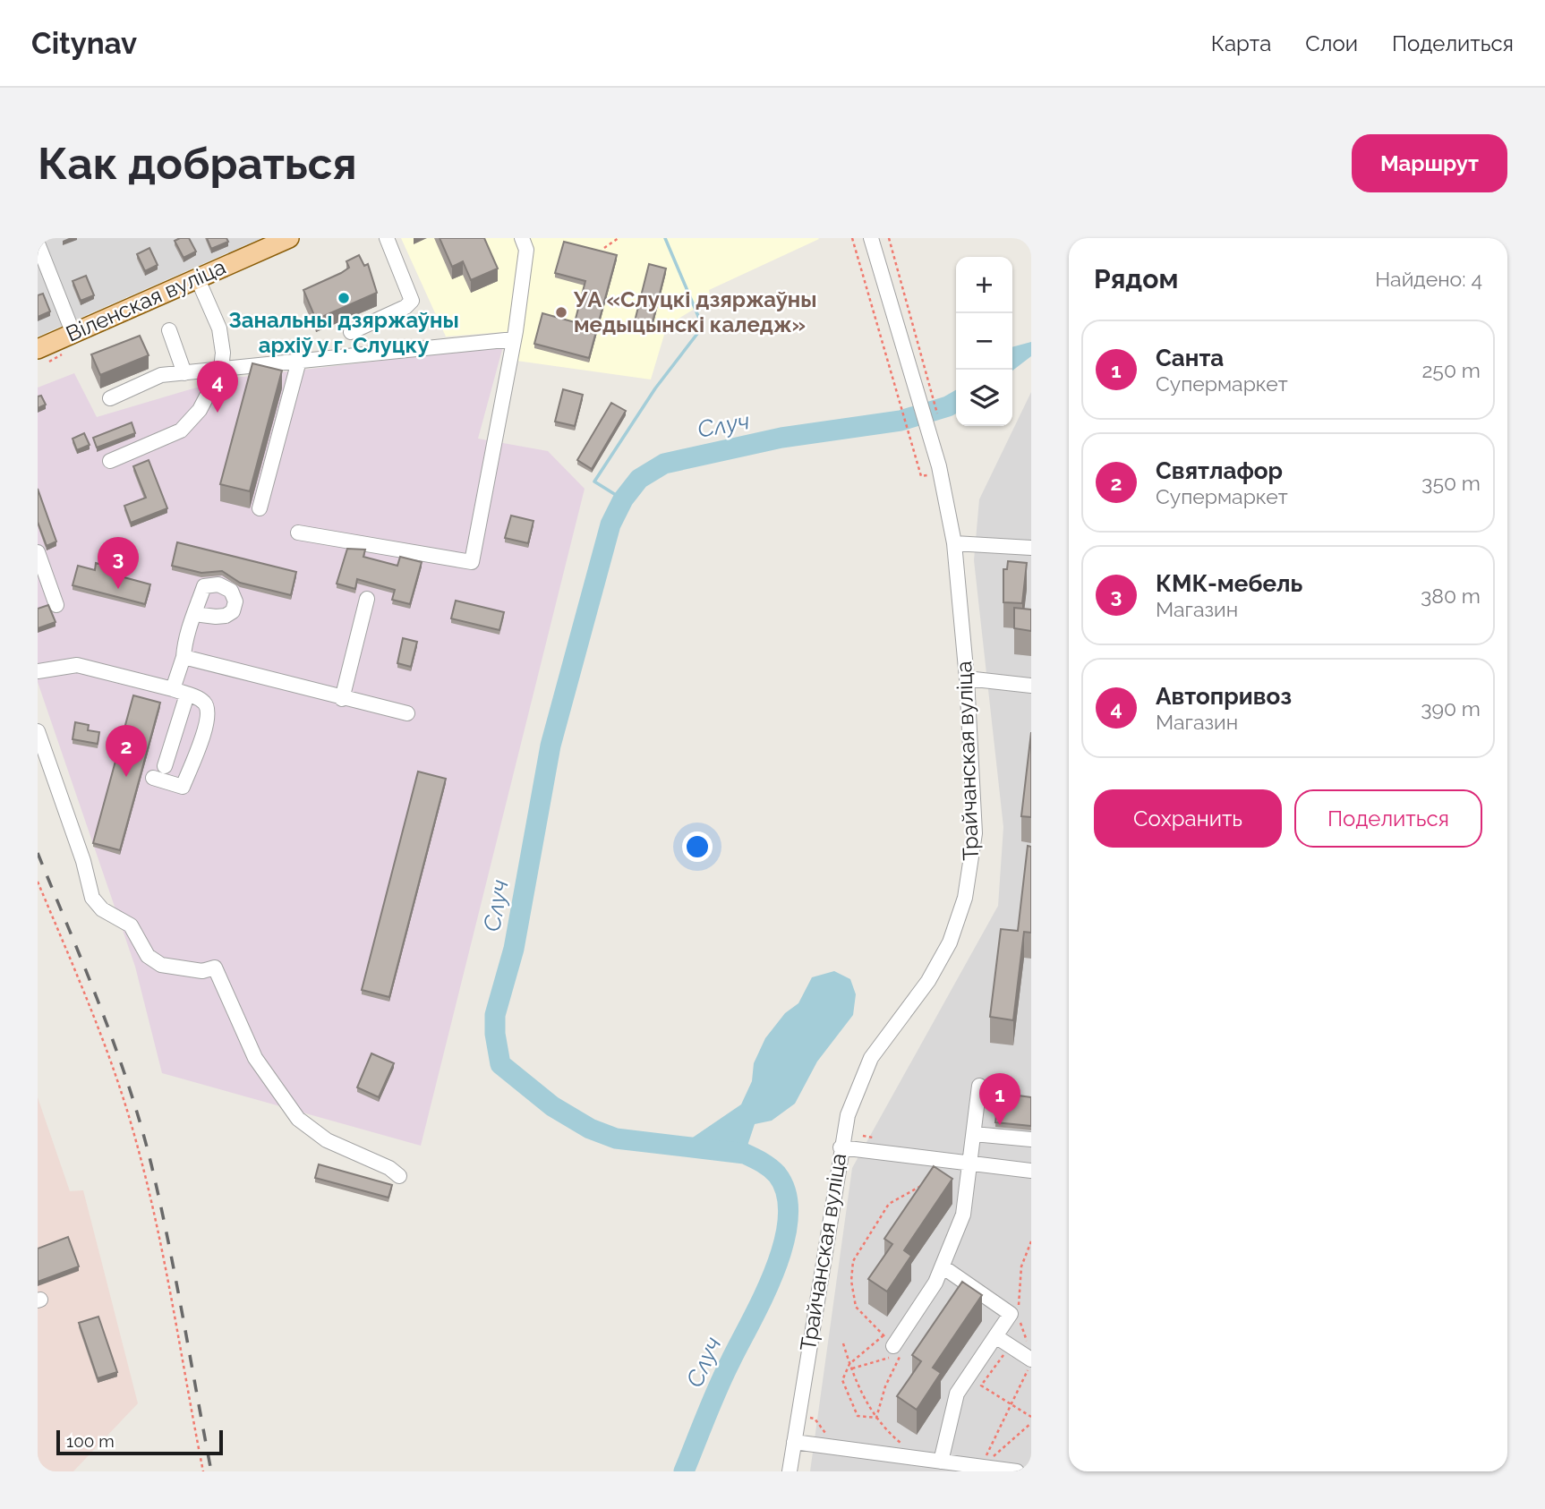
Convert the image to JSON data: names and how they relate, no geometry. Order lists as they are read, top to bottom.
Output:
{
  "streets": {
    "main road": ["Віленская вуліца"],
    "street": ["Трайчанская вуліца"]
  },
  "water": ["Случ"],
  "places": ["Занальны дзяржаўны архіў у г. Слуцку", "УА «Слуцкі дзяржаўны медыцынскі каледж»"],
  "scale_bar": "100 m",
  "page": {
    "header": "Citynav",
    "nav": ["Карта", "Слои", "Поделиться"],
    "buttons": [
      "Маршрут",
      ["Сохранить", "Поделиться"]
    ],
    "title": "Как добраться",
    "heading": ["Рядом", "Найдено: 4"],
    "map_buttons": ["+", "−"],
    "list": [
      {
        "mark": "1",
        "name": "Санта",
        "note": "Супермаркет",
        "value": "250 m"
      },
      {
        "mark": "2",
        "name": "Святлафор",
        "note": "Супермаркет",
        "value": "350 m"
      },
      {
        "mark": "3",
        "name": "КМК-мебель",
        "note": "Магазин",
        "value": "380 m"
      },
      {
        "mark": "4",
        "name": "Автопривоз",
        "note": "Магазин",
        "value": "390 m"
      }
    ],
    "pins": [
      "4",
      "3",
      "2",
      "1"
    ],
    "scale": "100 m"
  }
}
